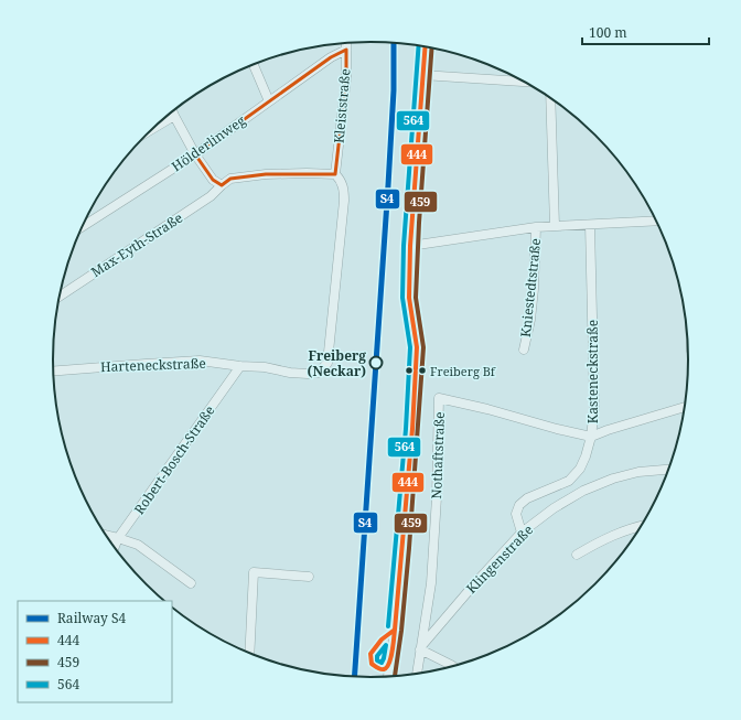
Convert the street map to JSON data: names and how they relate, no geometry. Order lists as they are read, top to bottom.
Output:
{
  "streets": {
    "street": [
      "Kleiststraße",
      "Hölderlinweg",
      "Max-Eyth-Straße",
      "Kniestedtstraße",
      "Harteneckstraße",
      "Kasteneckstraße",
      "Nothaftstraße",
      "Robert-Bosch-Straße",
      "Klingenstraße"
    ]
  },
  "crossings": [
    ["Kleiststraße", "Hölderlinweg"],
    ["Kleiststraße", "Max-Eyth-Straße"],
    ["Kleiststraße", "Harteneckstraße"],
    ["Max-Eyth-Straße", "Harteneckstraße"],
    ["Harteneckstraße", "Robert-Bosch-Straße"],
    ["Kasteneckstraße", "Nothaftstraße"],
    ["Kasteneckstraße", "Klingenstraße"],
    ["Nothaftstraße", "Klingenstraße"]
  ],
  "places": ["Freiberg (Neckar)", "Freiberg Bf"],
  "lines": [
    "rail line S4",
    "transit line 564",
    "transit line 444",
    "transit line 459"
  ],
  "legend": [
    "Railway S4",
    "444",
    "459",
    "564"
  ],
  "scale_bar": "100 m"
}
